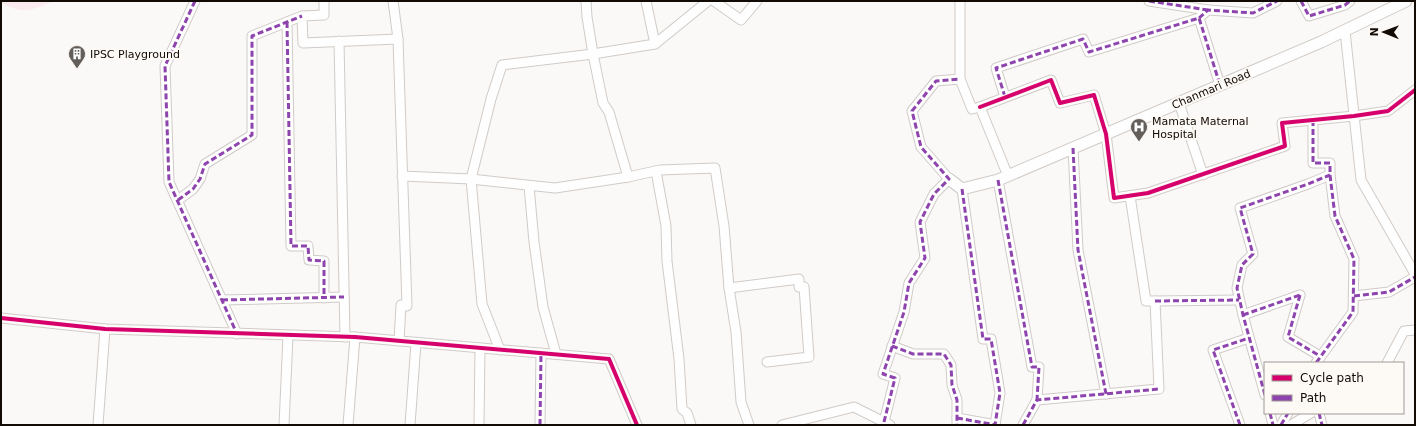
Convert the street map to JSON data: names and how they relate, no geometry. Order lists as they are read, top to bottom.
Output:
{
  "streets": {
    "street": ["Chanmari Road"]
  },
  "places": {
    "building": ["IPSC Playground"],
    "hospital": ["Mamata Maternal Hospital"]
  },
  "legend": ["Cycle path", "Path"],
  "north": "left"
}
